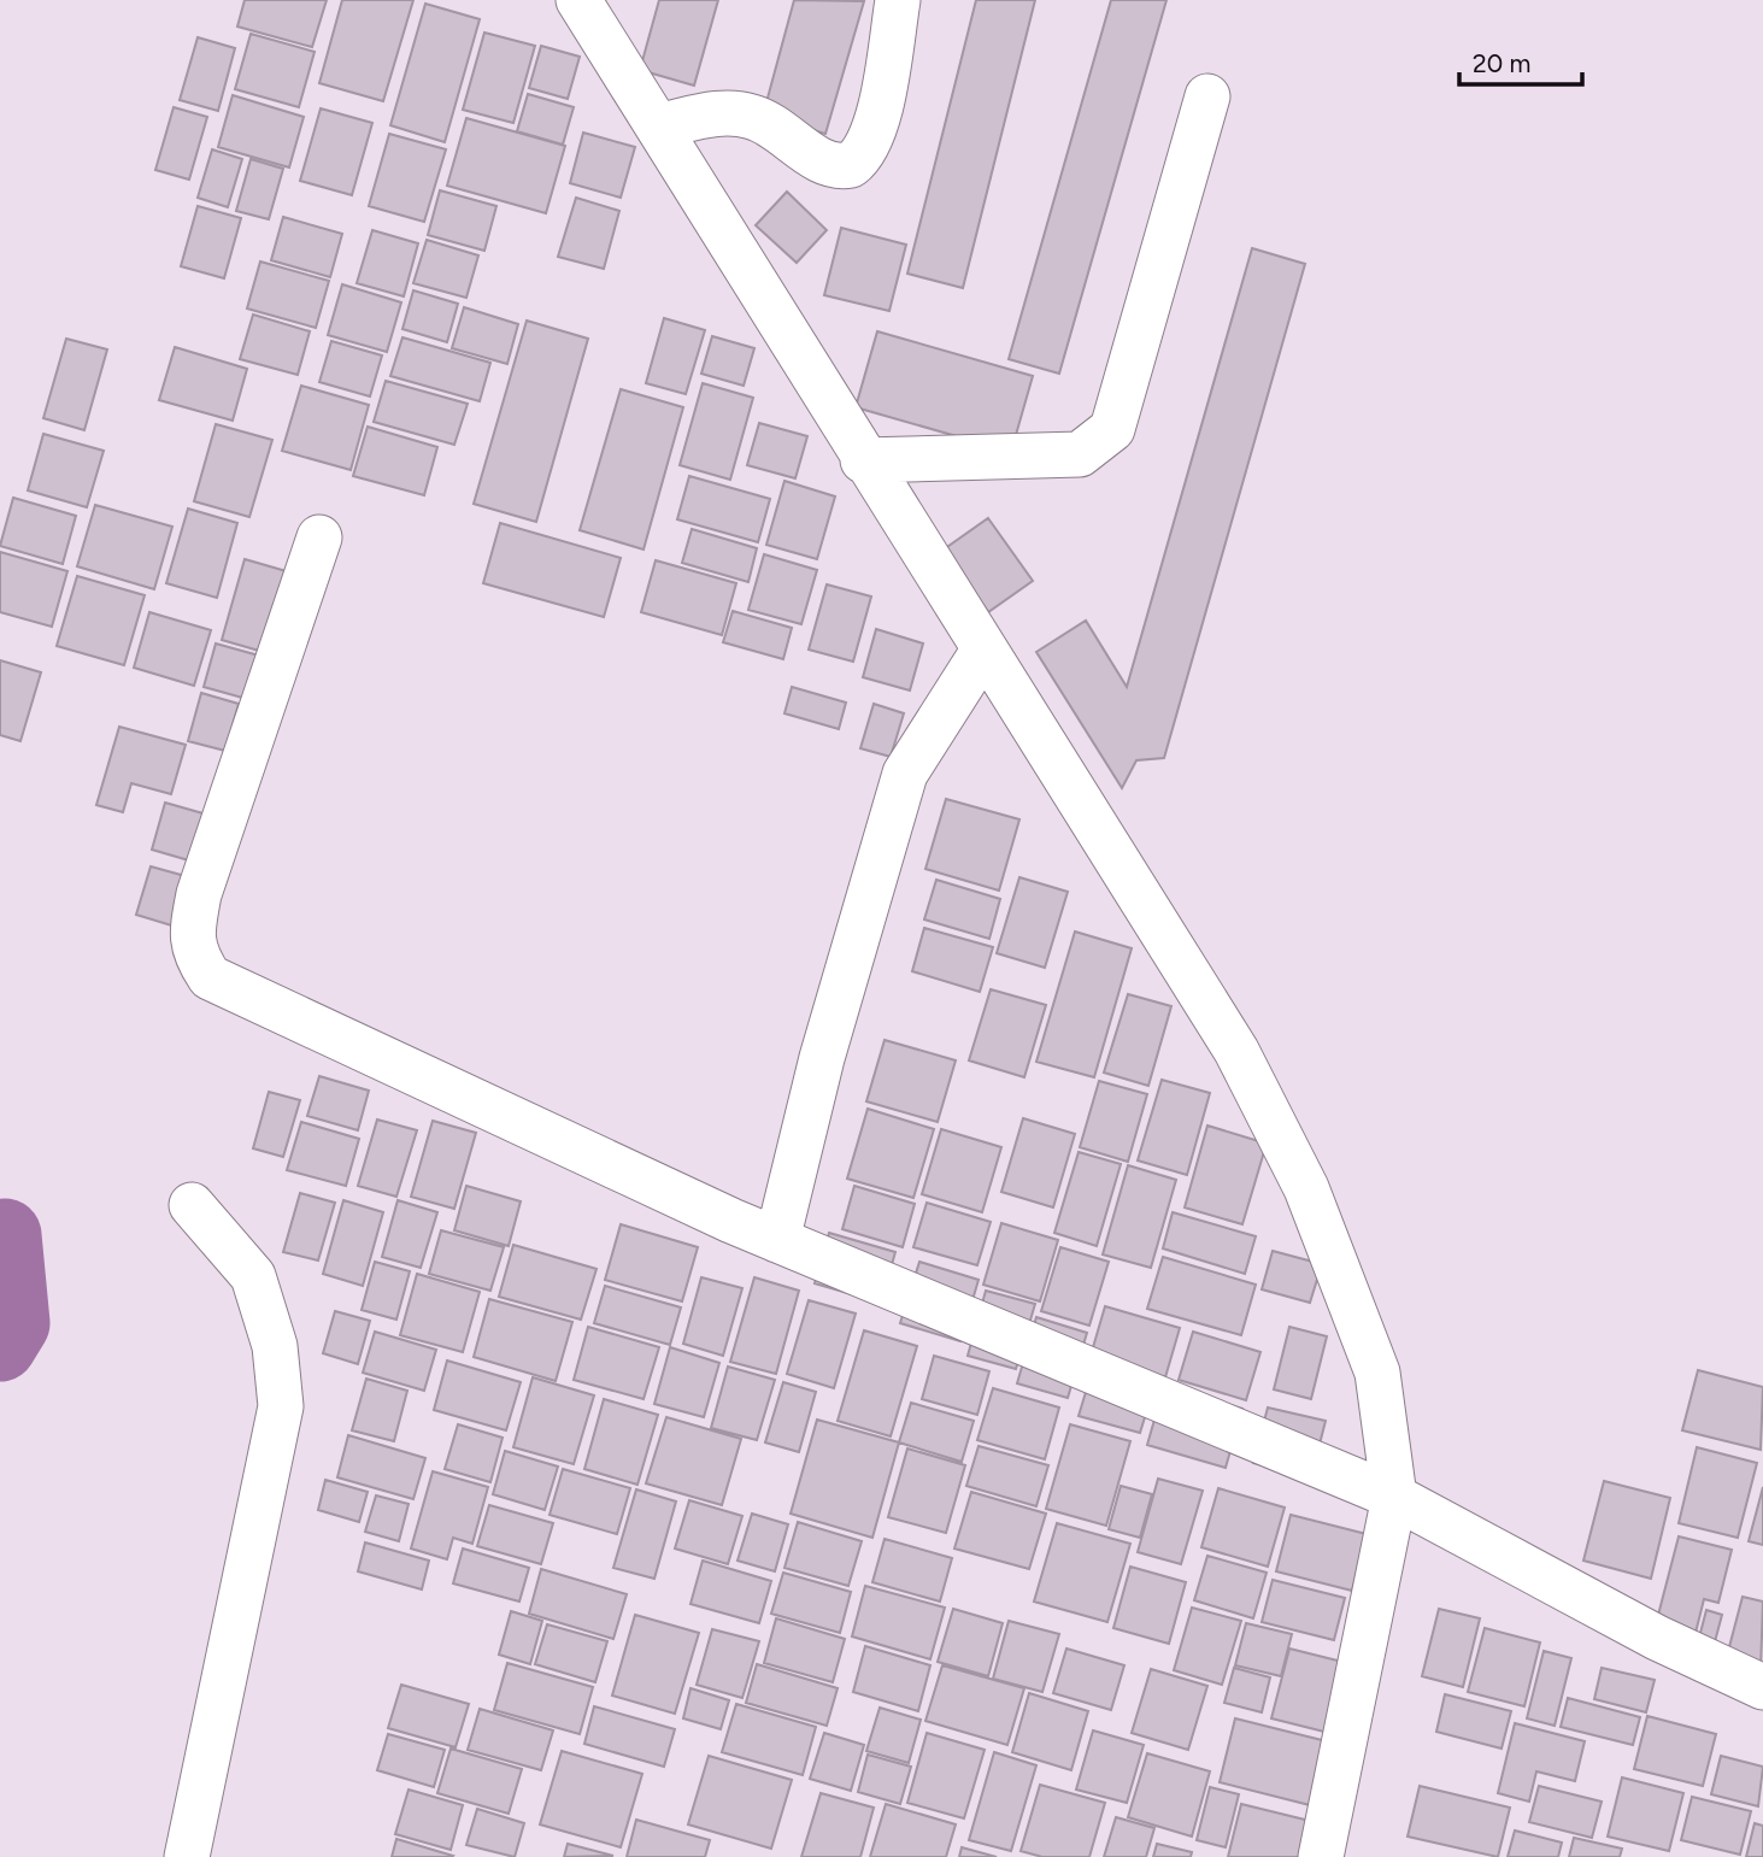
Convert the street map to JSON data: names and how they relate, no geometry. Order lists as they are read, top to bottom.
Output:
{
  "scale_bar": "20 m"
}
